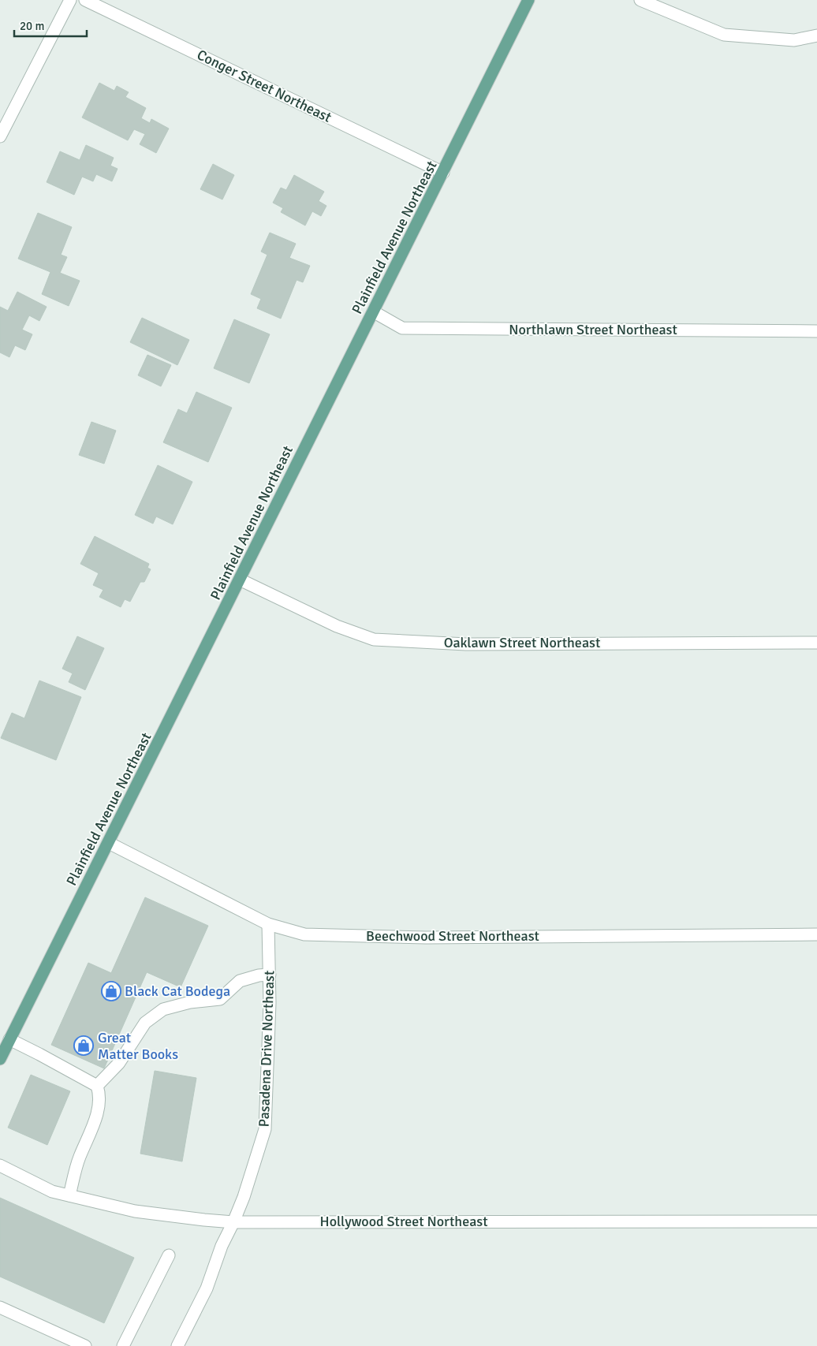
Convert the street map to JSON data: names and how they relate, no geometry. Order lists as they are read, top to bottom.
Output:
{
  "streets": {
    "main road": ["Plainfield Avenue Northeast"],
    "street": [
      "Conger Street Northeast",
      "Northlawn Street Northeast",
      "Oaklawn Street Northeast",
      "Beechwood Street Northeast",
      "Pasadena Drive Northeast",
      "Hollywood Street Northeast"
    ]
  },
  "crossings": [
    ["Conger Street Northeast", "Plainfield Avenue Northeast"],
    ["Plainfield Avenue Northeast", "Northlawn Street Northeast"],
    ["Plainfield Avenue Northeast", "Oaklawn Street Northeast"],
    ["Plainfield Avenue Northeast", "Beechwood Street Northeast"],
    ["Beechwood Street Northeast", "Pasadena Drive Northeast"],
    ["Pasadena Drive Northeast", "Hollywood Street Northeast"]
  ],
  "places": {
    "shop": ["Black Cat Bodega", "Great Matter Books"]
  },
  "scale_bar": "20 m"
}
